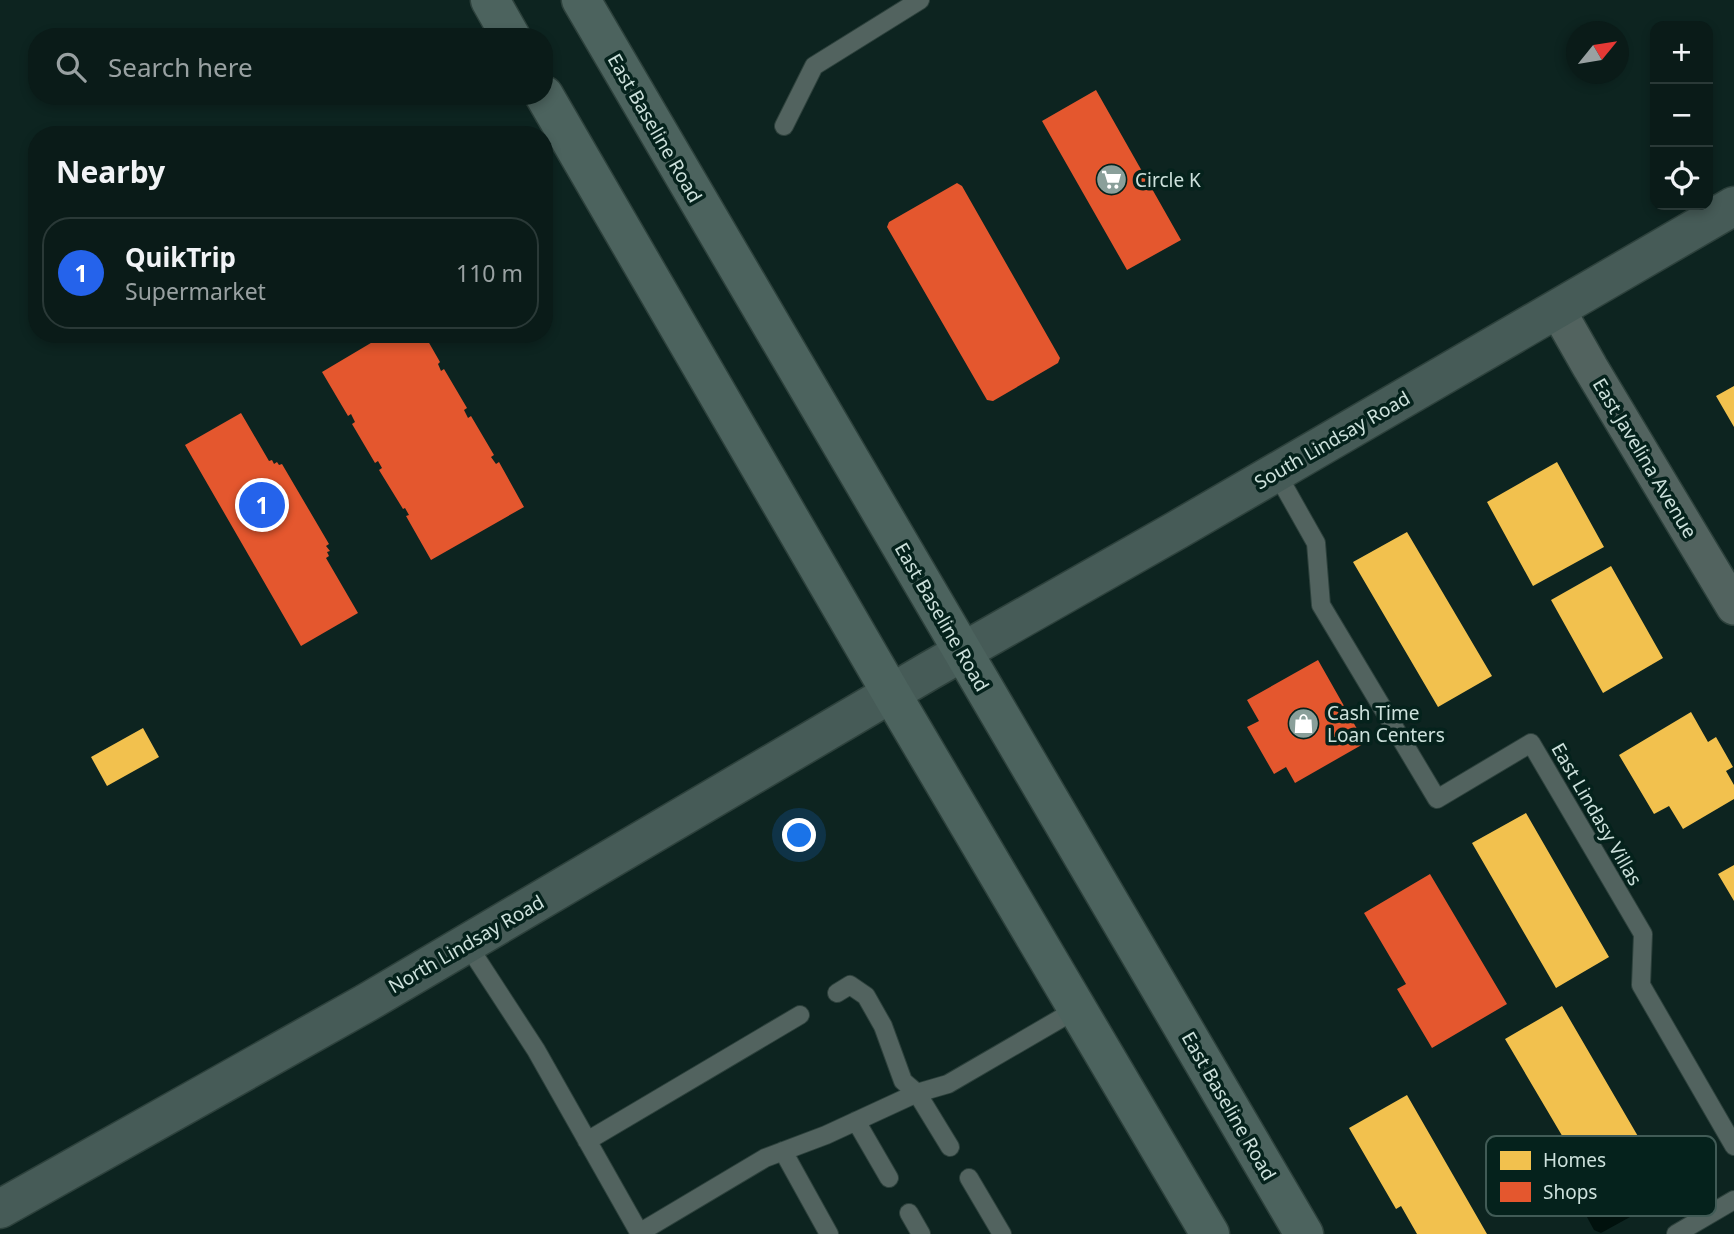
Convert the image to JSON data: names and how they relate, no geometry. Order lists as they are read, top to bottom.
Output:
{
  "streets": {
    "main road": ["East Baseline Road", "South Lindsay Road", "North Lindsay Road"],
    "street": ["East Javelina Avenue"],
    "lane": ["East Lindasy Villas"]
  },
  "crossings": [
    ["East Baseline Road", "South Lindsay Road"],
    ["South Lindsay Road", "East Javelina Avenue"],
    ["South Lindsay Road", "East Lindasy Villas"],
    ["South Lindsay Road", "North Lindsay Road"]
  ],
  "places": {
    "supermarket": ["Circle K"],
    "shop": ["Cash Time Loan Centers"]
  },
  "legend": ["Homes", "Shops"],
  "north": "top right",
  "page": {
    "map_buttons": ["+", "−"],
    "search": "Search here",
    "heading": "Nearby",
    "list": [
      {
        "mark": "1",
        "name": "QuikTrip",
        "note": "Supermarket",
        "value": "110 m"
      }
    ],
    "pins": "1"
  }
}
